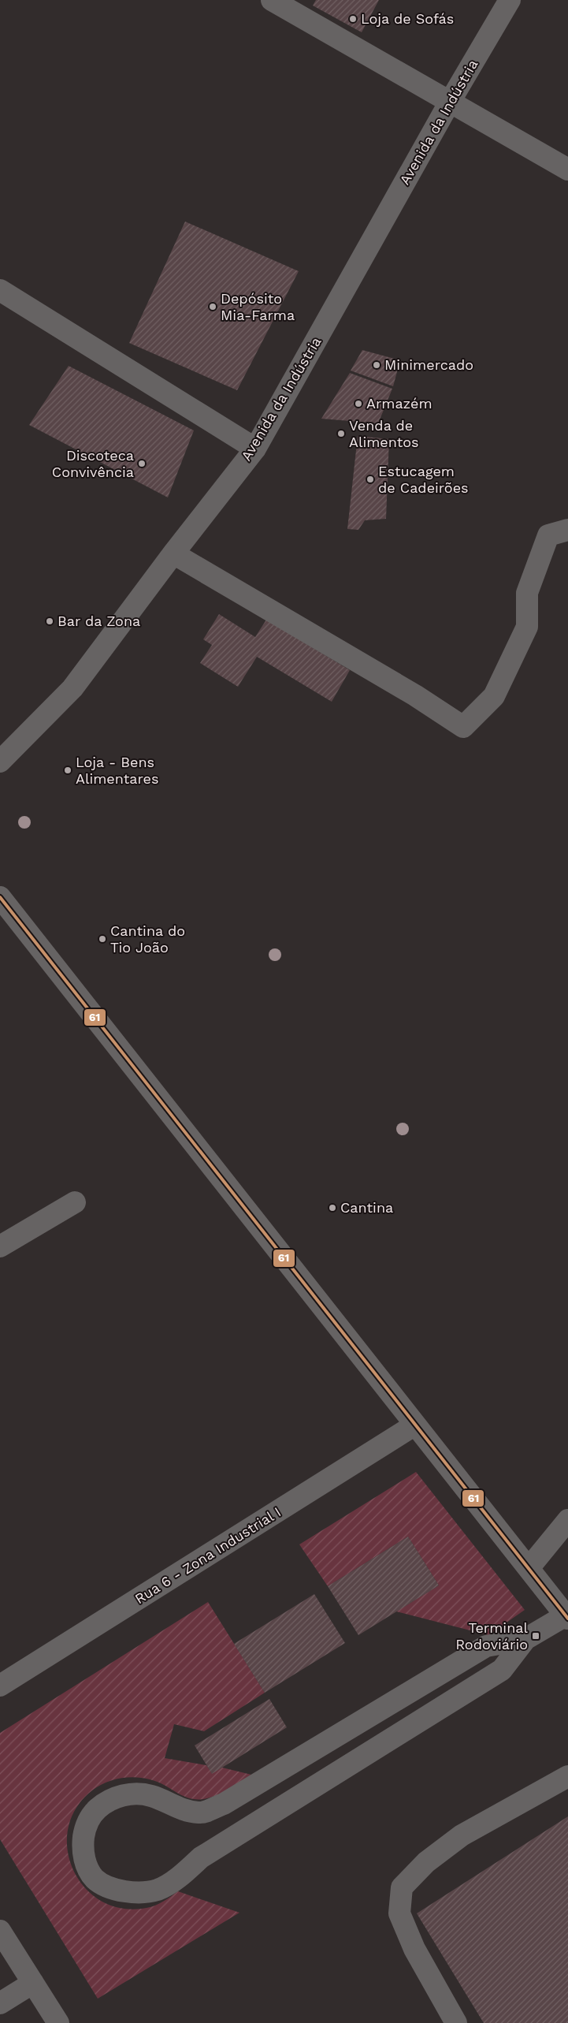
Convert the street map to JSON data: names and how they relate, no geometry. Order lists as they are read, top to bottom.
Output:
{
  "streets": {
    "street": ["Avenida da Indústria", "Rua 6 - Zona Industrial I"]
  },
  "places": {
    "other": [
      "Loja de Sofás",
      "Depósito Mia-Farma",
      "Minimercado",
      "Armazém",
      "Venda de Alimentos",
      "Discoteca Convivência",
      "Estucagem de Cadeirões",
      "Bar da Zona",
      "Loja - Bens Alimentares",
      "Cantina do Tio João",
      "Cantina"
    ],
    "transit": ["Terminal Rodoviário"]
  },
  "lines": ["transit line 61"]
}
